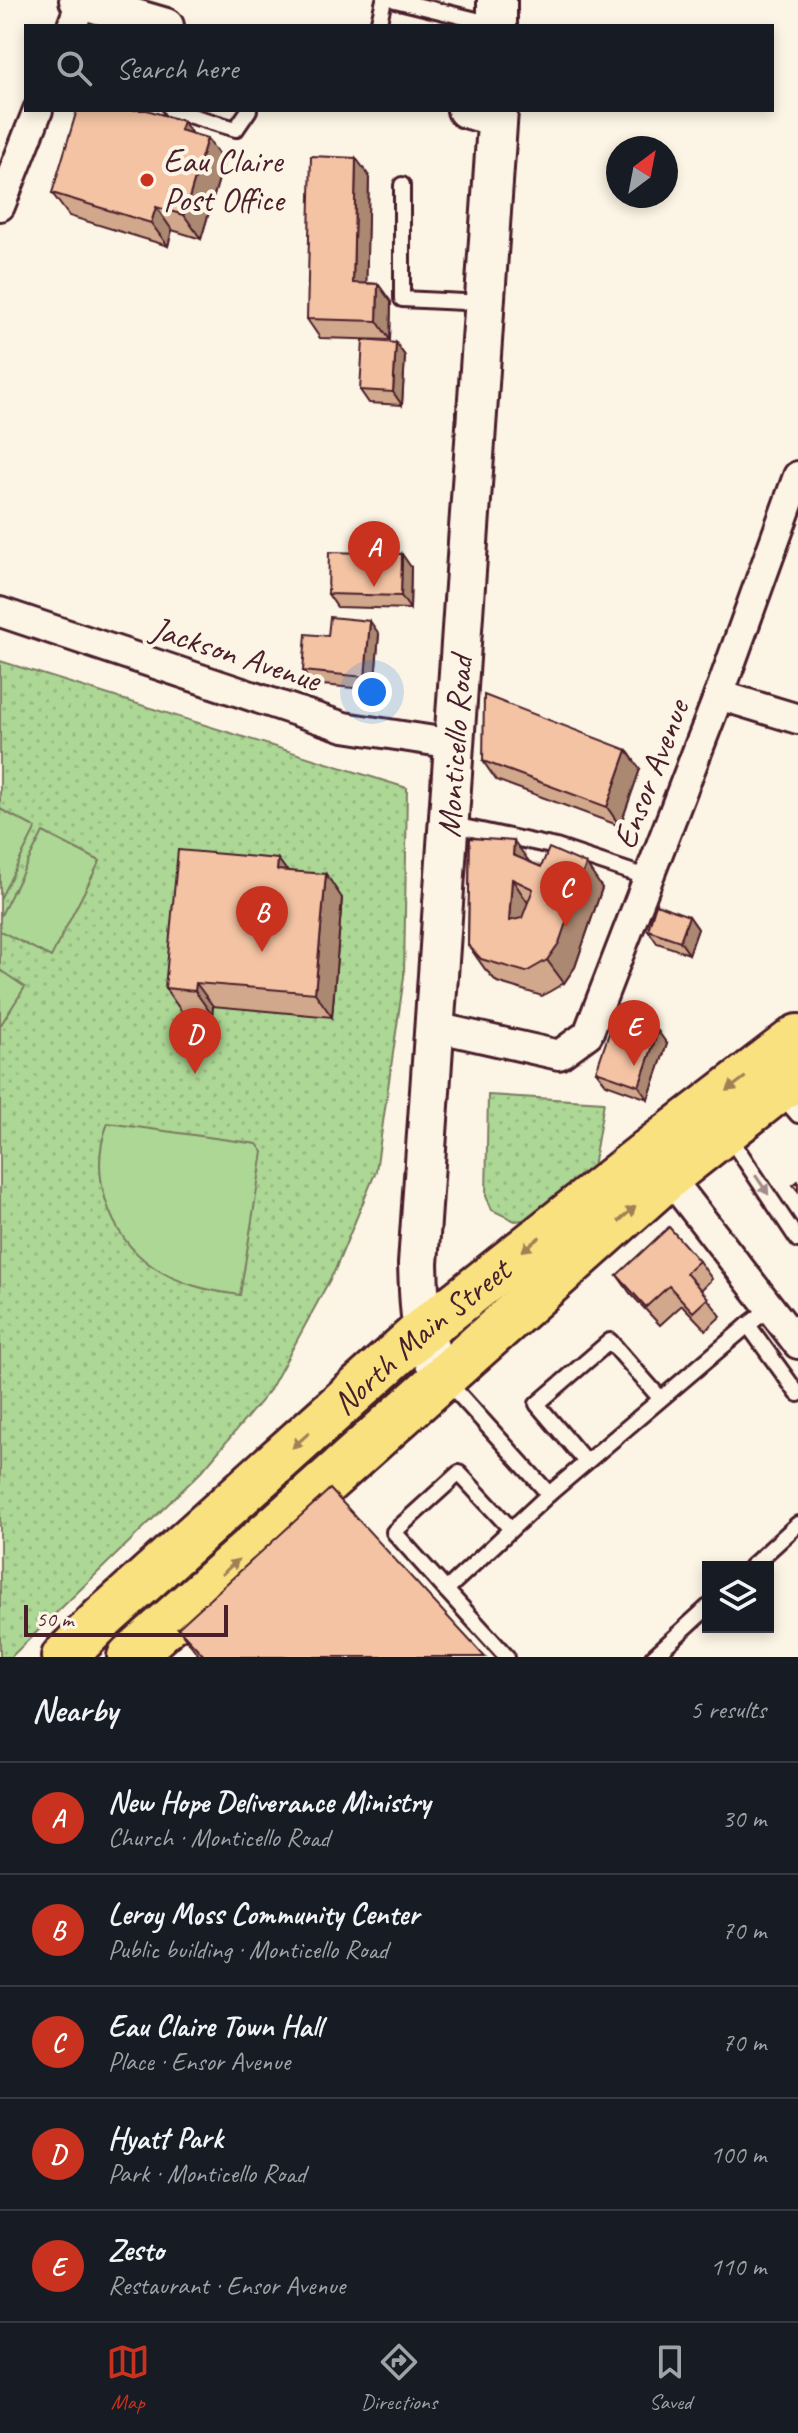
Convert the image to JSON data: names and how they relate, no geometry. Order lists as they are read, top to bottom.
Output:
{
  "streets": {
    "main road": ["Monticello Road", "North Main Street"],
    "street": ["Jackson Avenue", "Ensor Avenue"]
  },
  "crossings": [
    ["Jackson Avenue", "Monticello Road"],
    ["Monticello Road", "Ensor Avenue"],
    ["Monticello Road", "North Main Street"]
  ],
  "places": ["Eau Claire Post Office"],
  "scale_bar": "50 m",
  "north": "top right",
  "page": {
    "search": "Search here",
    "pins": [
      "A",
      "C",
      "B",
      "E",
      "D"
    ],
    "scale": "50 m",
    "heading": ["Nearby", "5 results"],
    "list": [
      {
        "mark": "A",
        "name": "New Hope Deliverance Ministry",
        "note": "Church · Monticello Road",
        "value": "30 m"
      },
      {
        "mark": "B",
        "name": "Leroy Moss Community Center",
        "note": "Public building · Monticello Road",
        "value": "70 m"
      },
      {
        "mark": "C",
        "name": "Eau Claire Town Hall",
        "note": "Place · Ensor Avenue",
        "value": "70 m"
      },
      {
        "mark": "D",
        "name": "Hyatt Park",
        "note": "Park · Monticello Road",
        "value": "100 m"
      },
      {
        "mark": "E",
        "name": "Zesto",
        "note": "Restaurant · Ensor Avenue",
        "value": "110 m"
      }
    ],
    "nav": ["Map", "Directions", "Saved"]
  }
}
